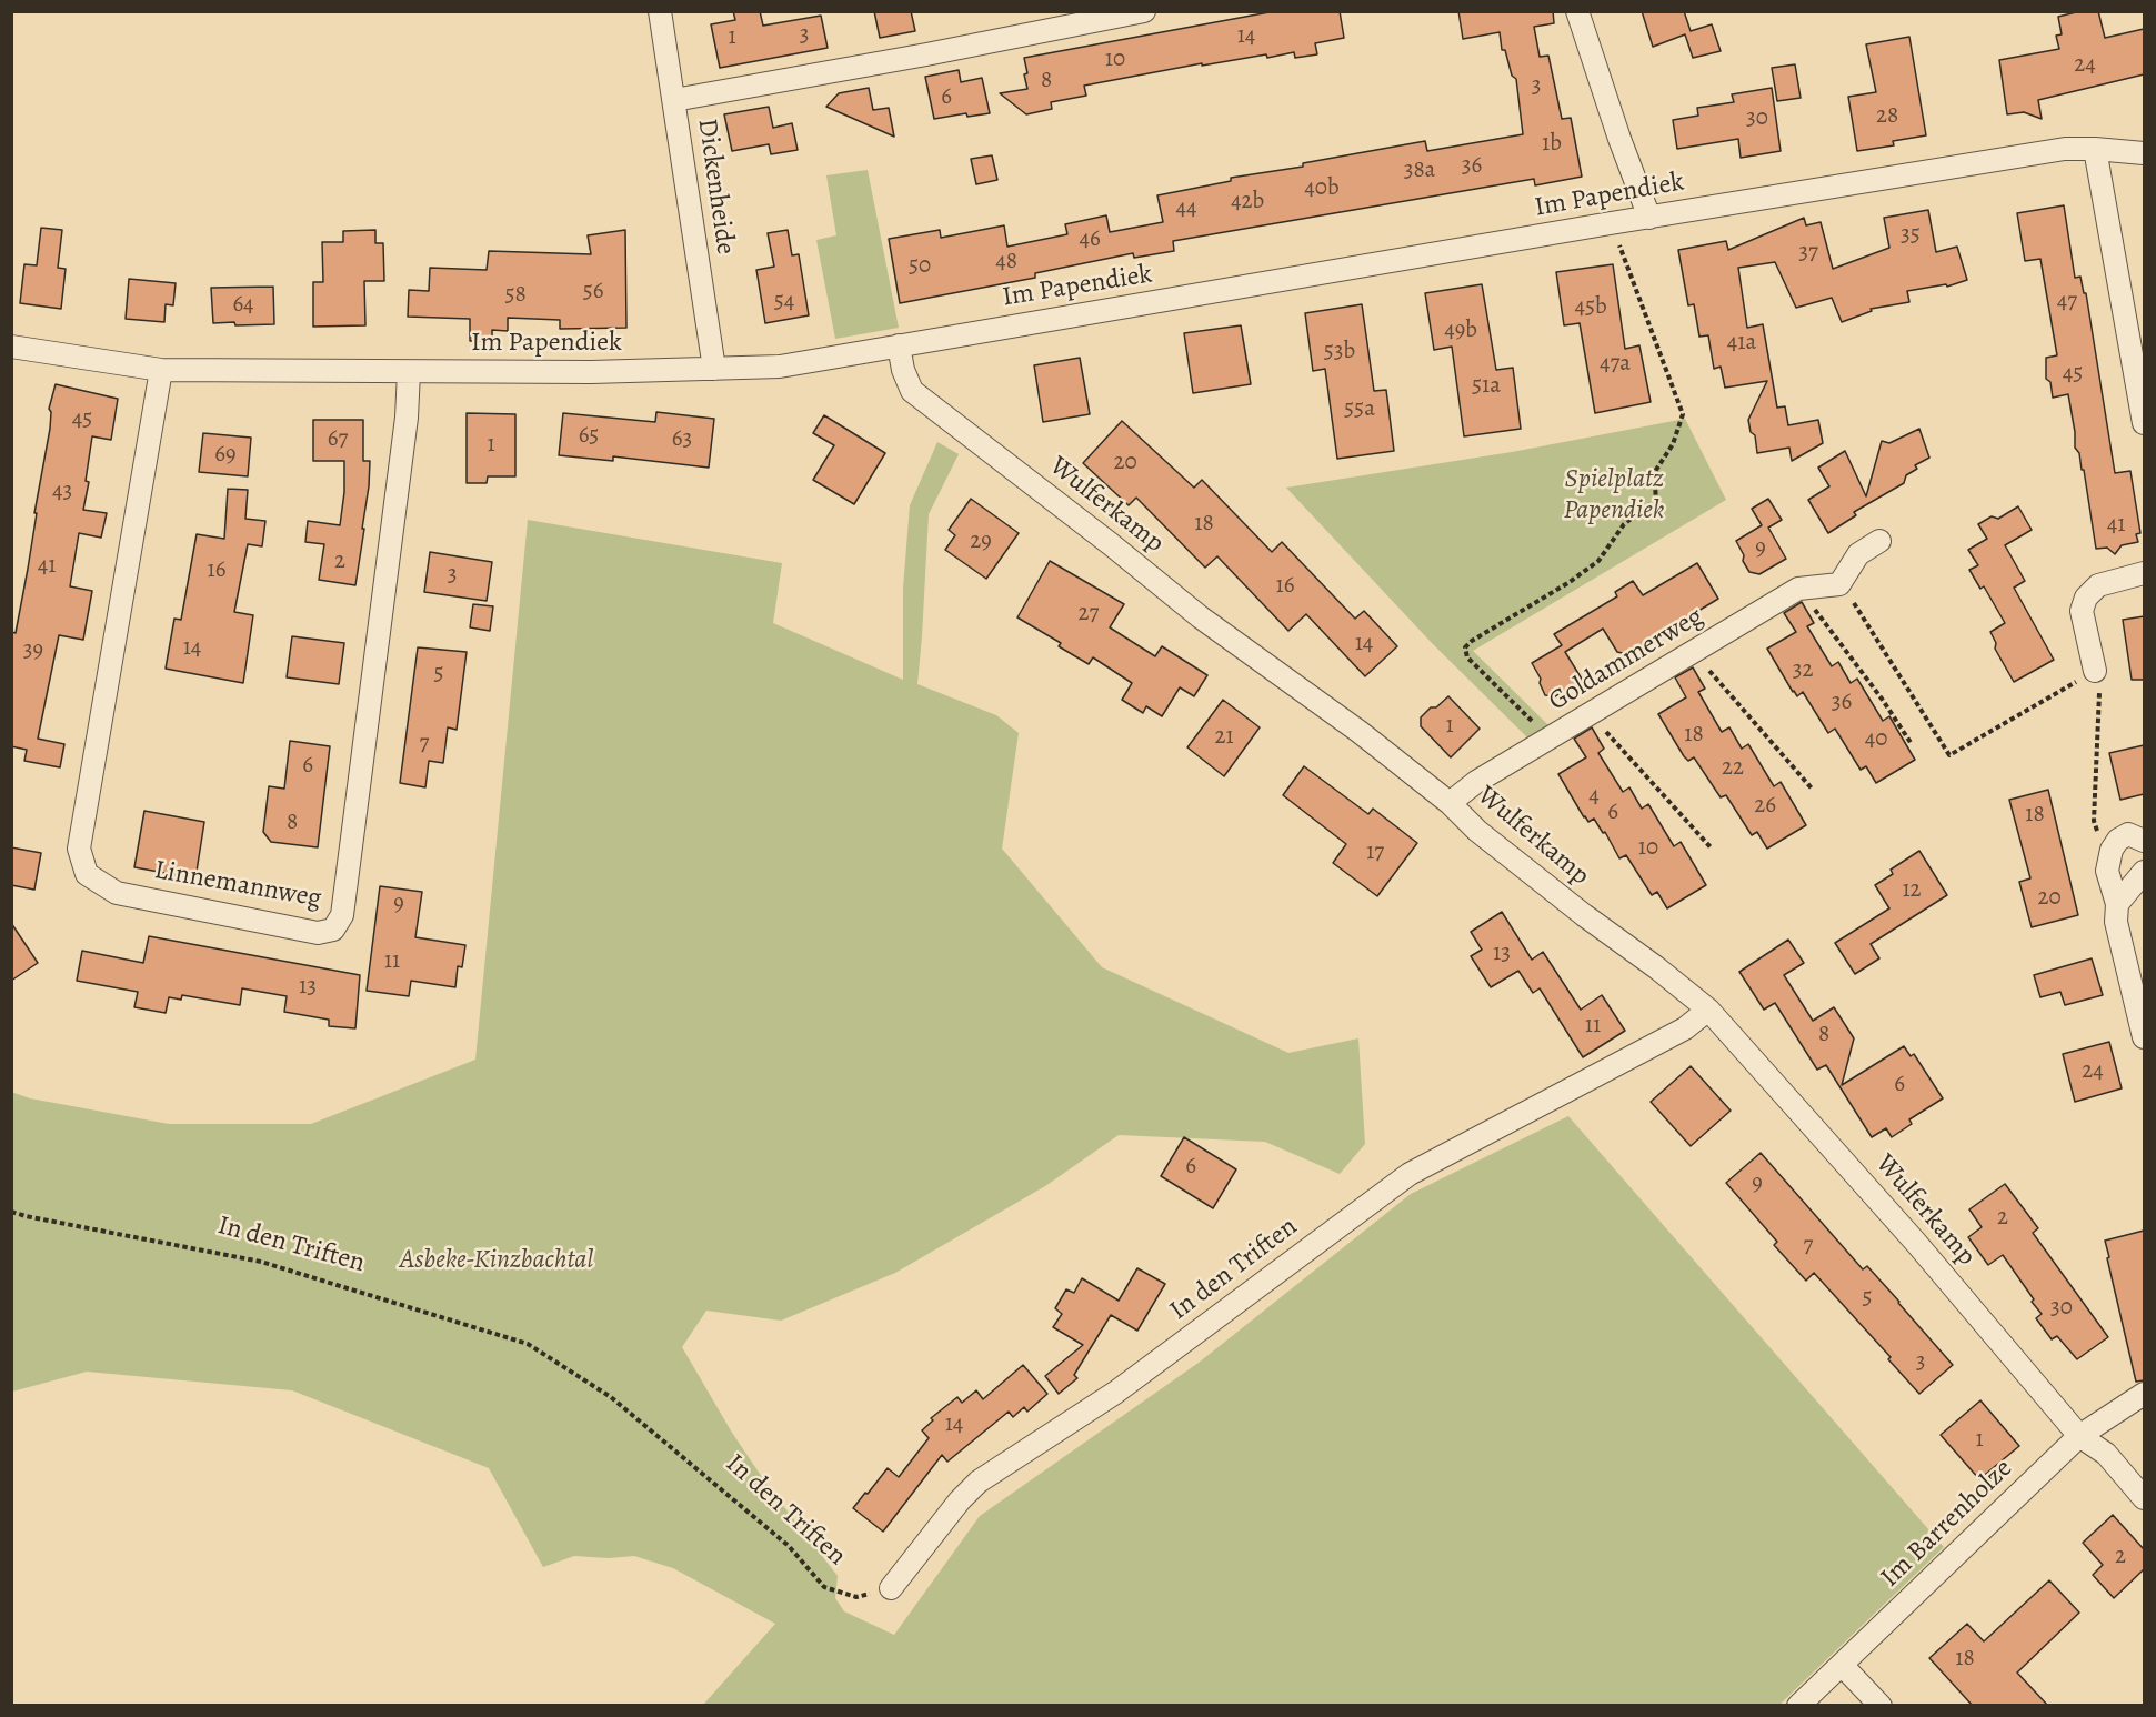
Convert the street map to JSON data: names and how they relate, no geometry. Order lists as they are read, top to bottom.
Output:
{
  "streets": {
    "street": [
      "Dickenheide",
      "Im Papendiek",
      "Wulferkamp",
      "Goldammerweg",
      "Linnemannweg",
      "In den Triften",
      "Im Barrenholze"
    ]
  },
  "crossings": [
    ["Dickenheide", "Im Papendiek"],
    ["Im Papendiek", "Wulferkamp"],
    ["Im Papendiek", "Linnemannweg"],
    ["Wulferkamp", "Goldammerweg"],
    ["Wulferkamp", "In den Triften"],
    ["Wulferkamp", "Im Barrenholze"]
  ],
  "parks": ["Spielplatz Papendiek", "Asbeke-Kinzbachtal"],
  "house_numbers": [
    "3",
    "14",
    "1",
    "10",
    "24",
    "8",
    "3",
    "6",
    "28",
    "30",
    "1b",
    "36",
    "38a",
    "40b",
    "42b",
    "44",
    "35",
    "46",
    "37",
    "48",
    "50",
    "56",
    "58",
    "54",
    "47",
    "64",
    "45b",
    "49b",
    "41a",
    "53b",
    "47a",
    "45",
    "51a",
    "55a",
    "45",
    "65",
    "67",
    "63",
    "1",
    "69",
    "20",
    "43",
    "18",
    "41",
    "29",
    "9",
    "2",
    "41",
    "16",
    "3",
    "16",
    "27",
    "14",
    "14",
    "39",
    "32",
    "5",
    "36",
    "1",
    "18",
    "21",
    "40",
    "7",
    "6",
    "22",
    "4",
    "26",
    "6",
    "18",
    "8",
    "10",
    "17",
    "12",
    "20",
    "9",
    "13",
    "11",
    "13",
    "11",
    "8",
    "24",
    "6",
    "6",
    "9",
    "2",
    "7",
    "5",
    "30",
    "3",
    "14",
    "1",
    "2",
    "18"
  ]
}
